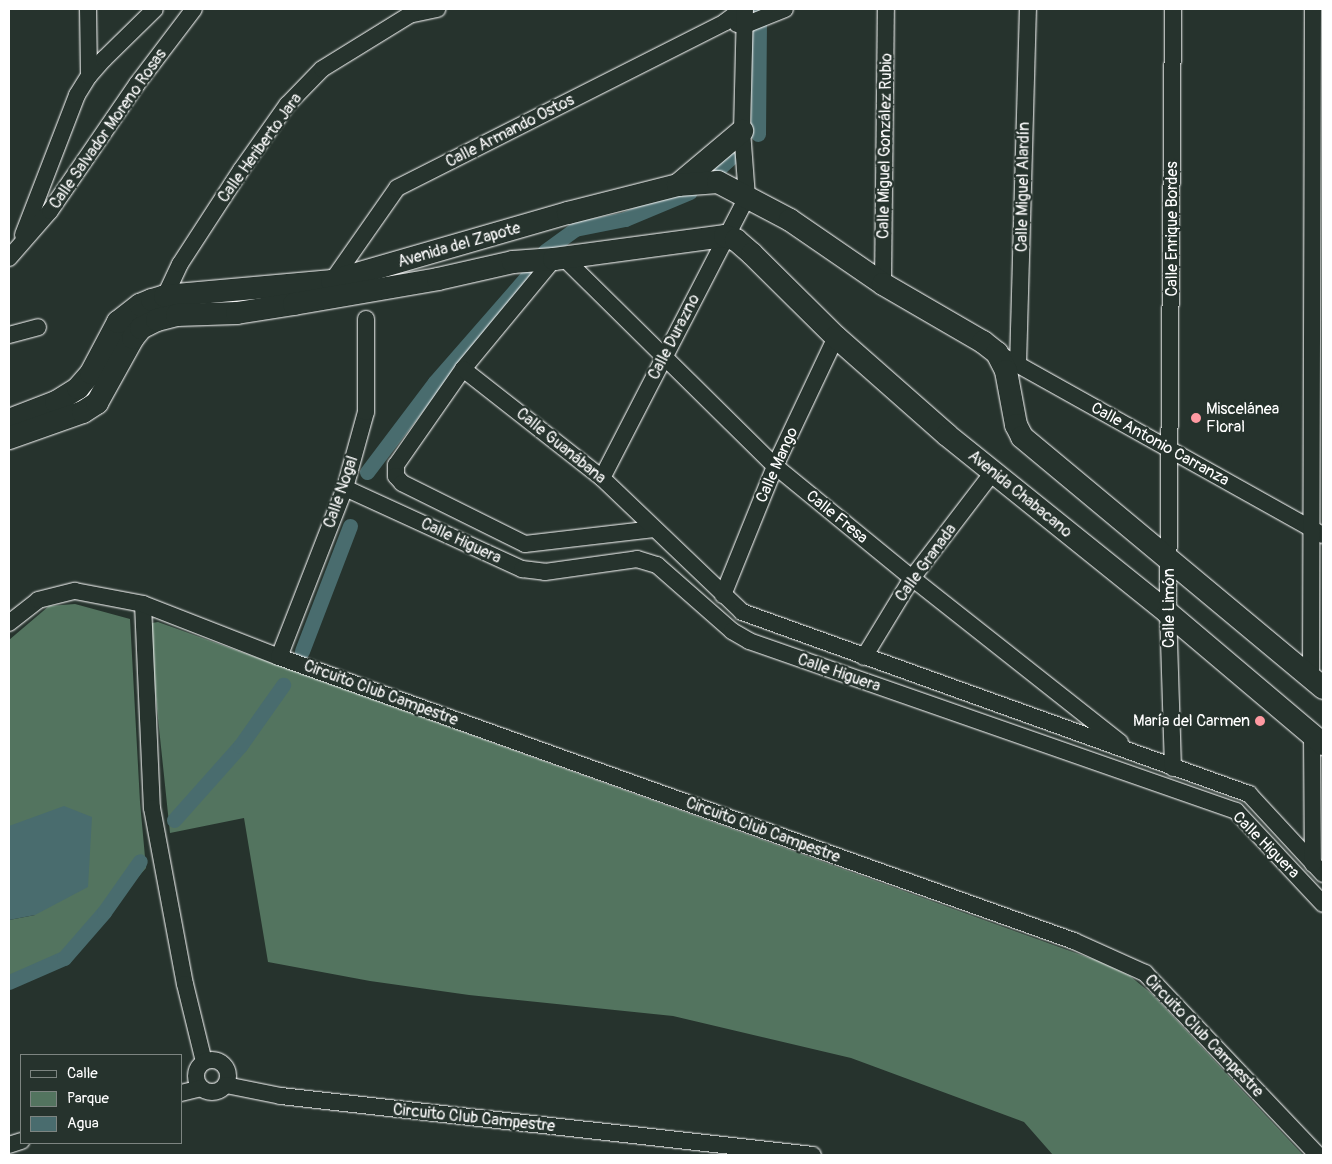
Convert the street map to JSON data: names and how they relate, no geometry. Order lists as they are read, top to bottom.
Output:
{
  "streets": {
    "main road": ["Avenida del Zapote", "Avenida Chabacano"],
    "street": [
      "Calle Salvador Moreno Rosas",
      "Calle Armando Ostos",
      "Calle Miguel González Rubio",
      "Calle Heriberto Jara",
      "Calle Miguel Alardín",
      "Calle Enrique Bordes",
      "Calle Durazno",
      "Calle Antonio Carranza",
      "Calle Guanábana",
      "Calle Mango",
      "Calle Nogal",
      "Calle Fresa",
      "Calle Higuera",
      "Calle Granada",
      "Calle Limón",
      "Circuito Club Campestre"
    ]
  },
  "crossings": [
    ["Calle Armando Ostos", "Avenida del Zapote"],
    ["Calle Heriberto Jara", "Avenida del Zapote"],
    ["Calle Miguel Alardín", "Calle Antonio Carranza"],
    ["Calle Enrique Bordes", "Calle Antonio Carranza"],
    ["Calle Enrique Bordes", "Calle Limón"],
    ["Avenida del Zapote", "Calle Durazno"],
    ["Avenida del Zapote", "Avenida Chabacano"],
    ["Avenida del Zapote", "Calle Fresa"],
    ["Calle Durazno", "Calle Guanábana"],
    ["Calle Durazno", "Avenida Chabacano"],
    ["Calle Durazno", "Calle Fresa"],
    ["Calle Antonio Carranza", "Calle Limón"],
    ["Calle Guanábana", "Calle Higuera"],
    ["Calle Mango", "Avenida Chabacano"],
    ["Calle Mango", "Calle Fresa"],
    ["Calle Mango", "Calle Higuera"],
    ["Calle Nogal", "Calle Higuera"],
    ["Calle Nogal", "Circuito Club Campestre"],
    ["Avenida Chabacano", "Calle Granada"],
    ["Avenida Chabacano", "Calle Limón"],
    ["Calle Fresa", "Calle Higuera"],
    ["Calle Fresa", "Calle Granada"],
    ["Calle Higuera", "Calle Granada"],
    ["Calle Higuera", "Calle Limón"]
  ],
  "places": ["Miscelánea Floral", "María del Carmen"],
  "legend": ["Calle", "Parque", "Agua"]
}
